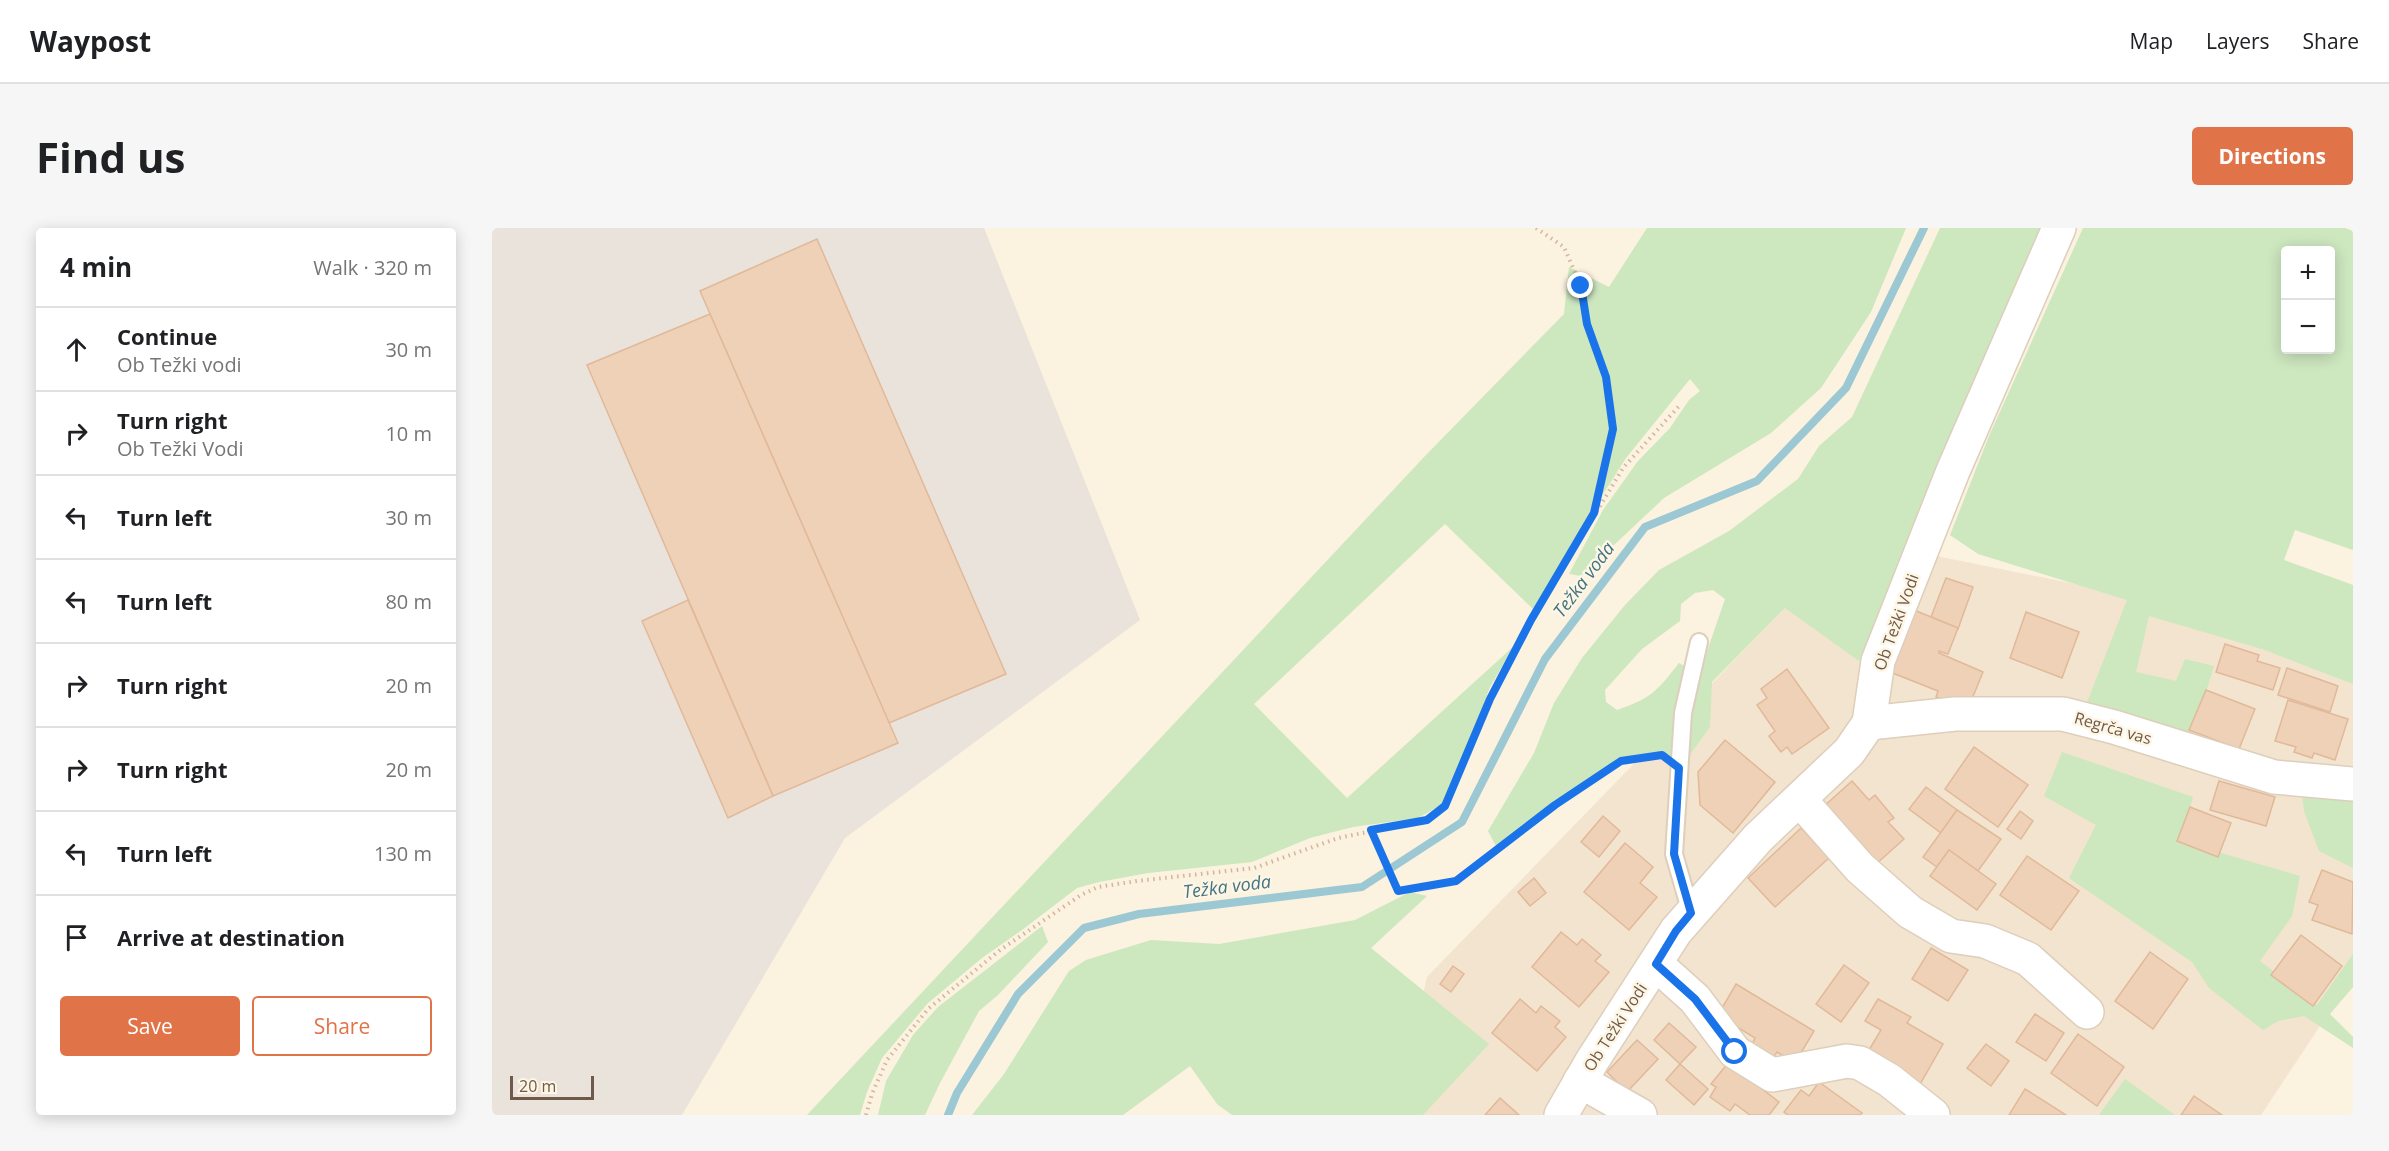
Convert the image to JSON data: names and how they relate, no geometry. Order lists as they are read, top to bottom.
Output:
{
  "streets": {
    "street": ["Ob Težki Vodi", "Regrča vas"]
  },
  "crossings": [
    ["Ob Težki Vodi", "Regrča vas"]
  ],
  "water": ["Težka voda"],
  "scale_bar": "20 m",
  "page": {
    "header": "Waypost",
    "nav": ["Map", "Layers", "Share"],
    "buttons": [
      "Directions",
      ["Save", "Share"]
    ],
    "title": "Find us",
    "heading": ["4 min", "Walk · 320 m"],
    "map_buttons": ["+", "−"],
    "list": [
      ["Continue", "Ob Težki vodi", "30 m"],
      ["Turn right", "Ob Težki Vodi", "10 m"],
      ["Turn left", "30 m"],
      ["Turn left", "80 m"],
      ["Turn right", "20 m"],
      ["Turn right", "20 m"],
      ["Turn left", "130 m"],
      "Arrive at destination"
    ],
    "scale": "20 m"
  }
}
